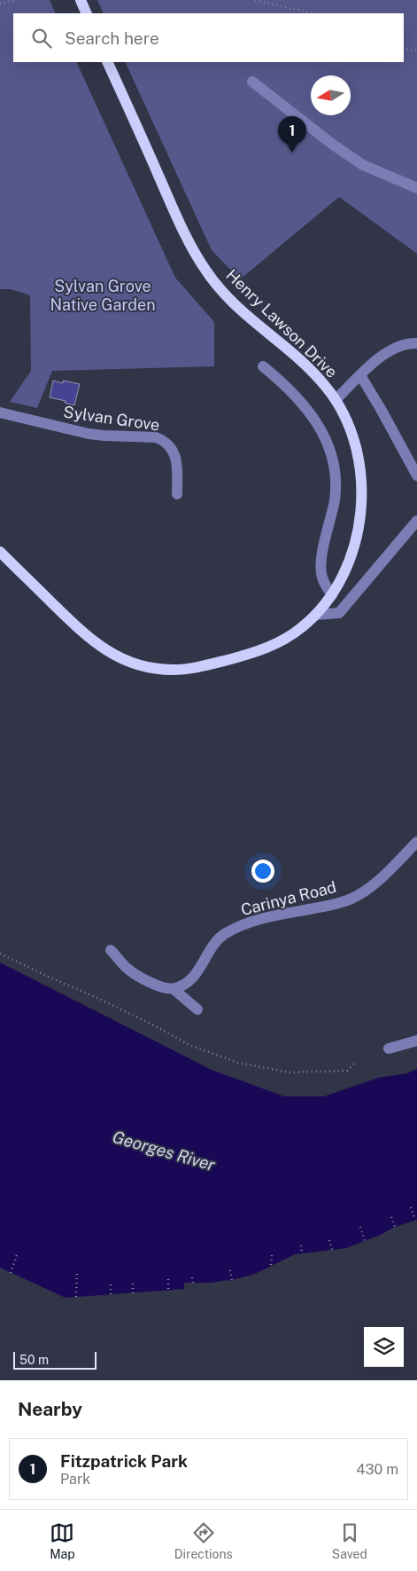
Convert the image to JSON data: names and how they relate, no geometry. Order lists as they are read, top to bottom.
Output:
{
  "streets": {
    "main road": ["Henry Lawson Drive"],
    "street": ["Sylvan Grove", "Carinya Road"]
  },
  "water": ["Georges River"],
  "parks": ["Sylvan Grove Native Garden"],
  "scale_bar": "50 m",
  "north": "left",
  "page": {
    "search": "Search here",
    "pins": "1",
    "scale": "50 m",
    "heading": "Nearby",
    "list": [
      {
        "mark": "1",
        "name": "Fitzpatrick Park",
        "note": "Park",
        "value": "430 m"
      }
    ],
    "nav": ["Map", "Directions", "Saved"]
  }
}
